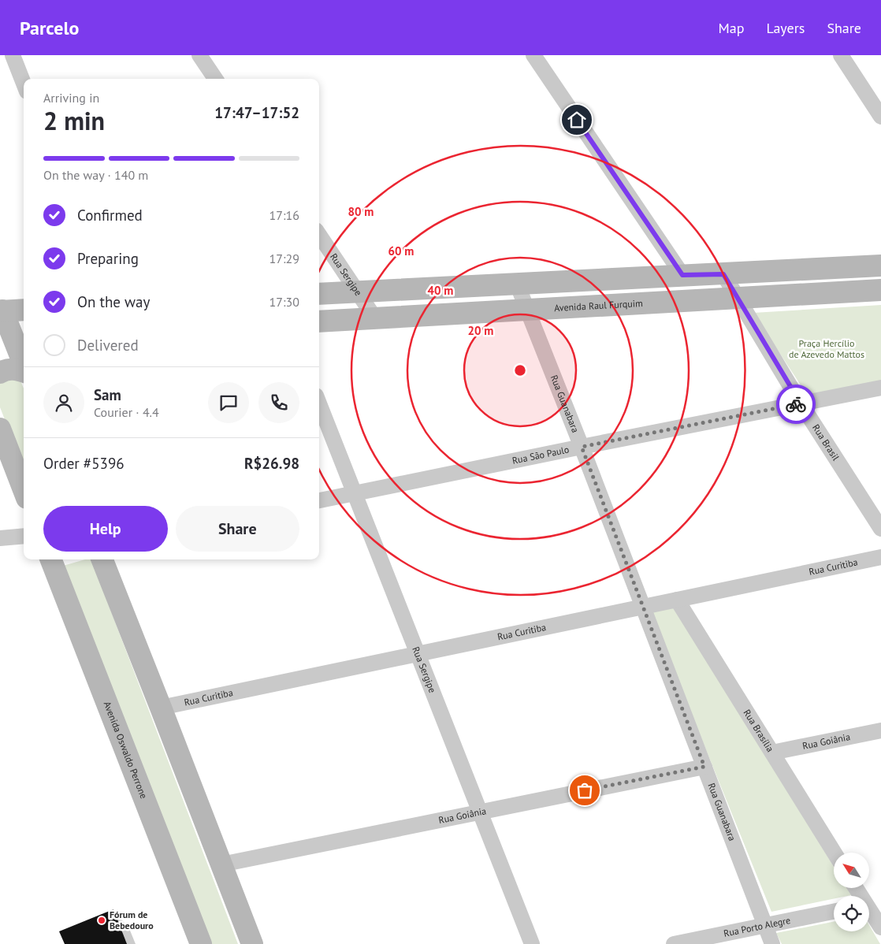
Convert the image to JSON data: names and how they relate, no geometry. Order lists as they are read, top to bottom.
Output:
{
  "streets": {
    "main road": ["Avenida Raul Furquim", "Avenida Oswaldo Perrone"],
    "street": [
      "Rua Sergipe",
      "Rua Guanabara",
      "Rua Brasil",
      "Rua São Paulo",
      "Rua Curitiba",
      "Rua Brasília",
      "Rua Goiânia",
      "Rua Porto Alegre"
    ]
  },
  "crossings": [
    ["Rua Sergipe", "Avenida Raul Furquim"],
    ["Rua Sergipe", "Rua São Paulo"],
    ["Rua Sergipe", "Rua Curitiba"],
    ["Rua Sergipe", "Rua Goiânia"],
    ["Avenida Raul Furquim", "Rua Guanabara"],
    ["Avenida Raul Furquim", "Rua Brasil"],
    ["Rua Guanabara", "Rua São Paulo"],
    ["Rua Guanabara", "Rua Curitiba"],
    ["Rua Guanabara", "Rua Goiânia"],
    ["Rua Guanabara", "Rua Porto Alegre"],
    ["Rua Brasil", "Rua São Paulo"],
    ["Rua Curitiba", "Rua Brasília"],
    ["Rua Brasília", "Rua Goiânia"]
  ],
  "parks": ["Praça Hercílio de Azevedo Mattos"],
  "places": ["Fórum de Bebedouro"],
  "north": "top left",
  "page": {
    "header": "Parcelo",
    "nav": ["Map", "Layers", "Share"],
    "heading": ["2 min", "Arriving in", "17:47–17:52"],
    "panel": [
      "Sam",
      "Courier · 4.4",
      "Order #5396",
      "R$26.98"
    ],
    "bar": "On the way · 140 m",
    "list": [
      ["Confirmed", "17:16"],
      ["Preparing", "17:29"],
      ["On the way", "17:30"],
      "Delivered"
    ],
    "buttons": ["Help", "Share"]
  },
  "rings": [
    "80 m",
    "60 m",
    "40 m",
    "20 m"
  ]
}
